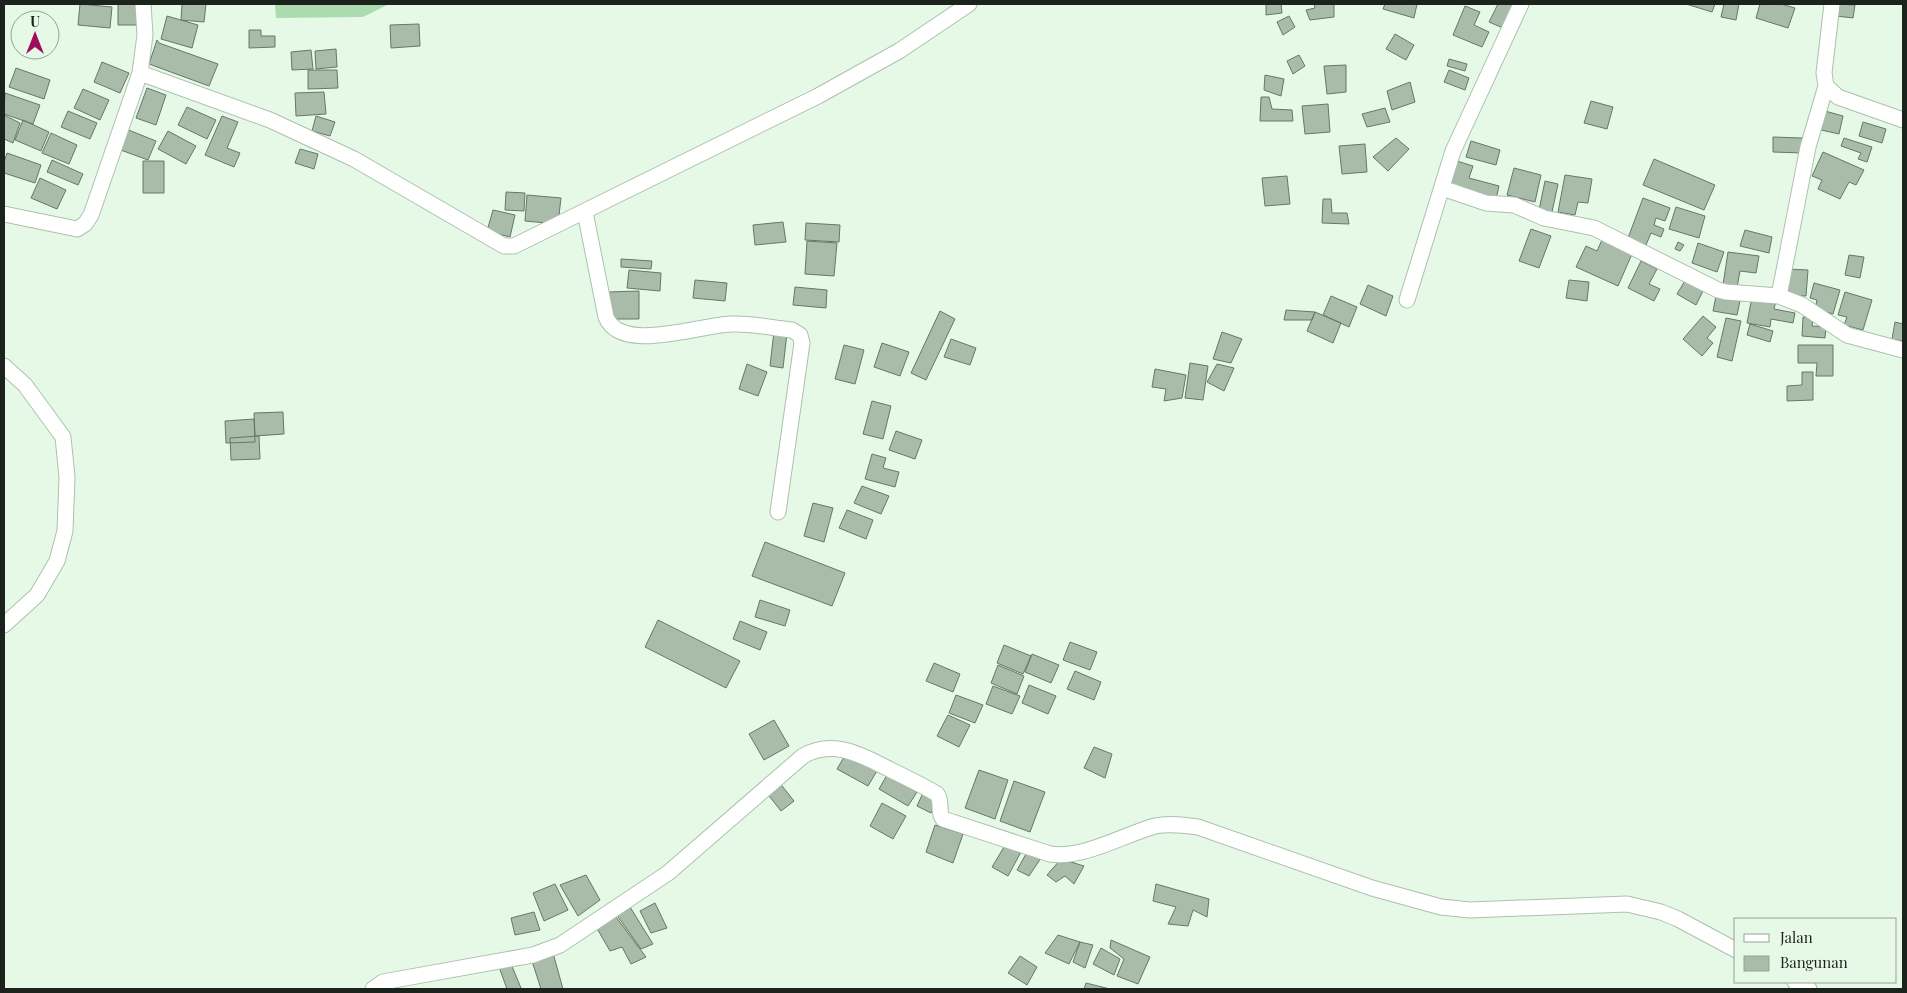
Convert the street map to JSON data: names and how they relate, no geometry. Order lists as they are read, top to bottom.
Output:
{
  "legend": ["Jalan", "Bangunan"],
  "north": "top"
}
